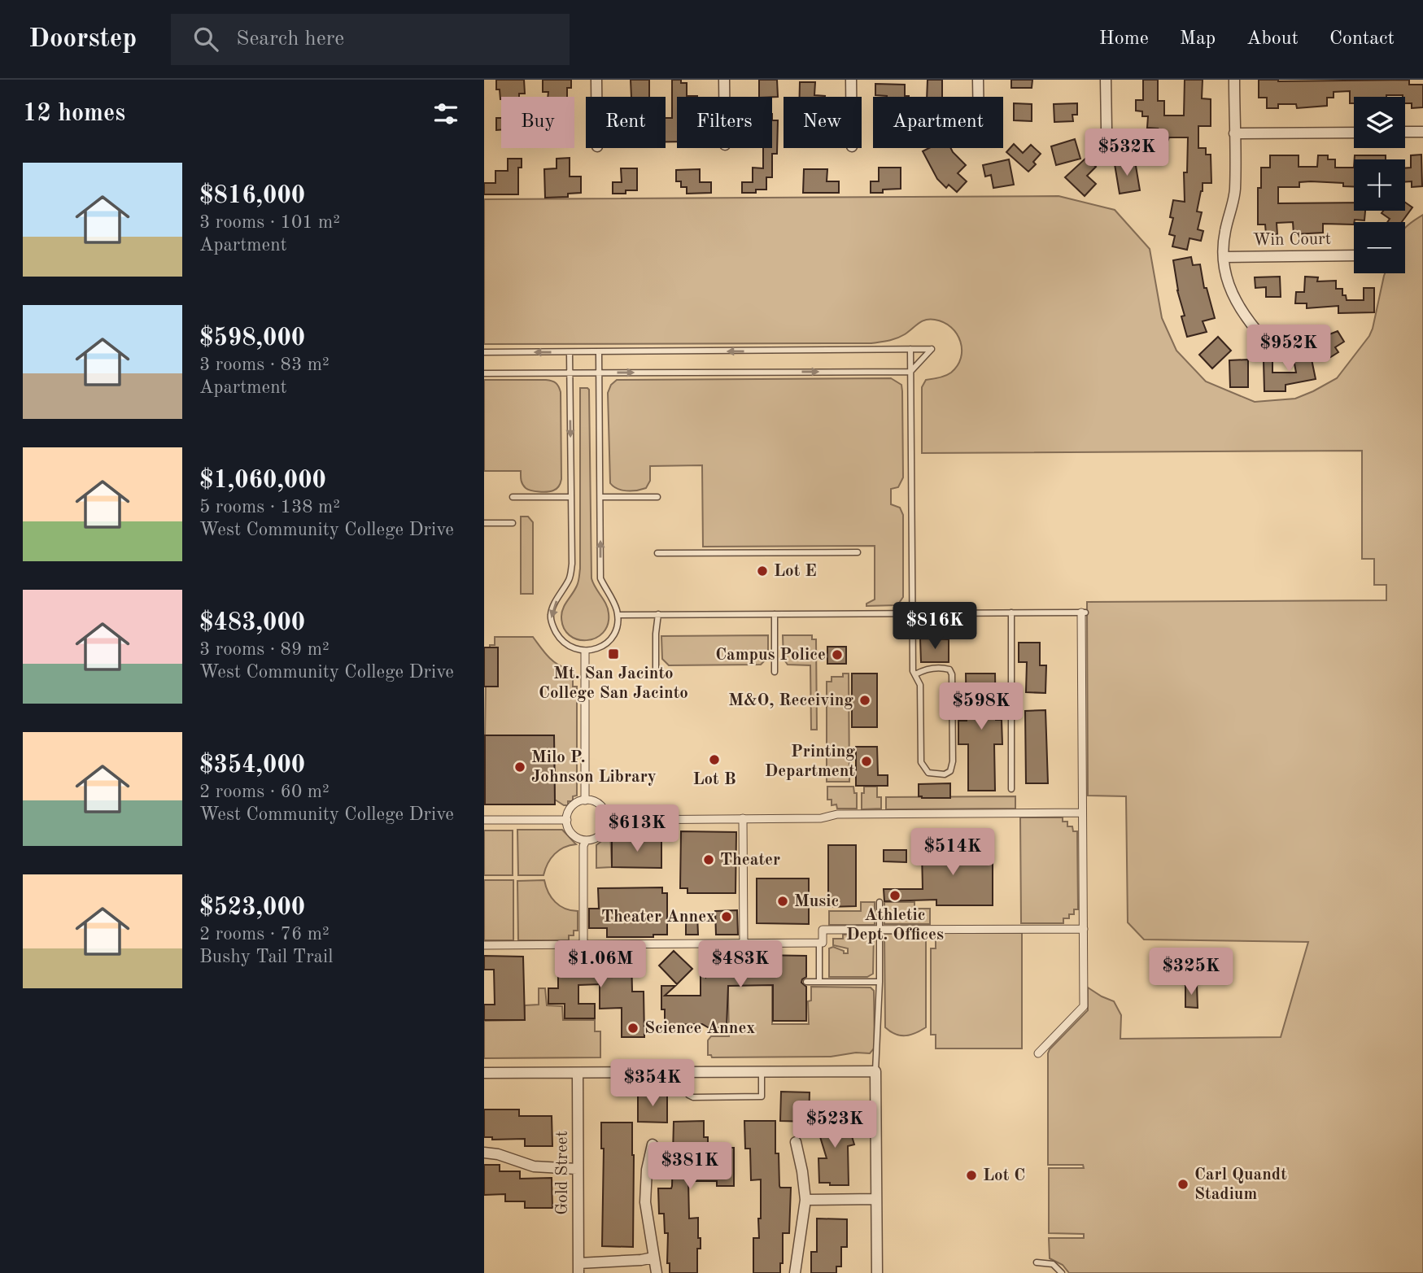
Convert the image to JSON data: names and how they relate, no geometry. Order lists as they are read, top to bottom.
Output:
{
  "streets": {
    "street": ["Win Court", "Gold Street"]
  },
  "places": {
    "other": [
      "Lot E",
      "Campus Police",
      "M&O, Receiving",
      "Lot B",
      "Printing Department",
      "Milo P. Johnson Library",
      "Theater",
      "Athletic Dept. Offices",
      "Music",
      "Theater Annex",
      "Science Annex",
      "Lot C",
      "Carl Quandt Stadium"
    ],
    "transit": ["Mt. San Jacinto College San Jacinto"]
  },
  "page": {
    "header": "Doorstep",
    "search": "Search here",
    "nav": [
      "Home",
      "Map",
      "About",
      "Contact"
    ],
    "heading": "12 homes",
    "map_buttons": ["+", "−"],
    "chip": [
      "Buy",
      "Rent",
      "Filters",
      "New",
      "Apartment"
    ],
    "price": [
      "$532K",
      "$952K",
      "$816K",
      "$598K",
      "$613K",
      "$514K",
      "$1.06M",
      "$483K",
      "$325K",
      "$354K",
      "$523K",
      "$381K"
    ],
    "list": [
      {
        "name": "$816,000",
        "note": "3 rooms · 101 m² · Apartment"
      },
      {
        "name": "$598,000",
        "note": "3 rooms · 83 m² · Apartment"
      },
      {
        "name": "$1,060,000",
        "note": "5 rooms · 138 m² · West Community College Drive"
      },
      {
        "name": "$483,000",
        "note": "3 rooms · 89 m² · West Community College Drive"
      },
      {
        "name": "$354,000",
        "note": "2 rooms · 60 m² · West Community College Drive"
      },
      {
        "name": "$523,000",
        "note": "2 rooms · 76 m² · Bushy Tail Trail"
      }
    ]
  }
}
